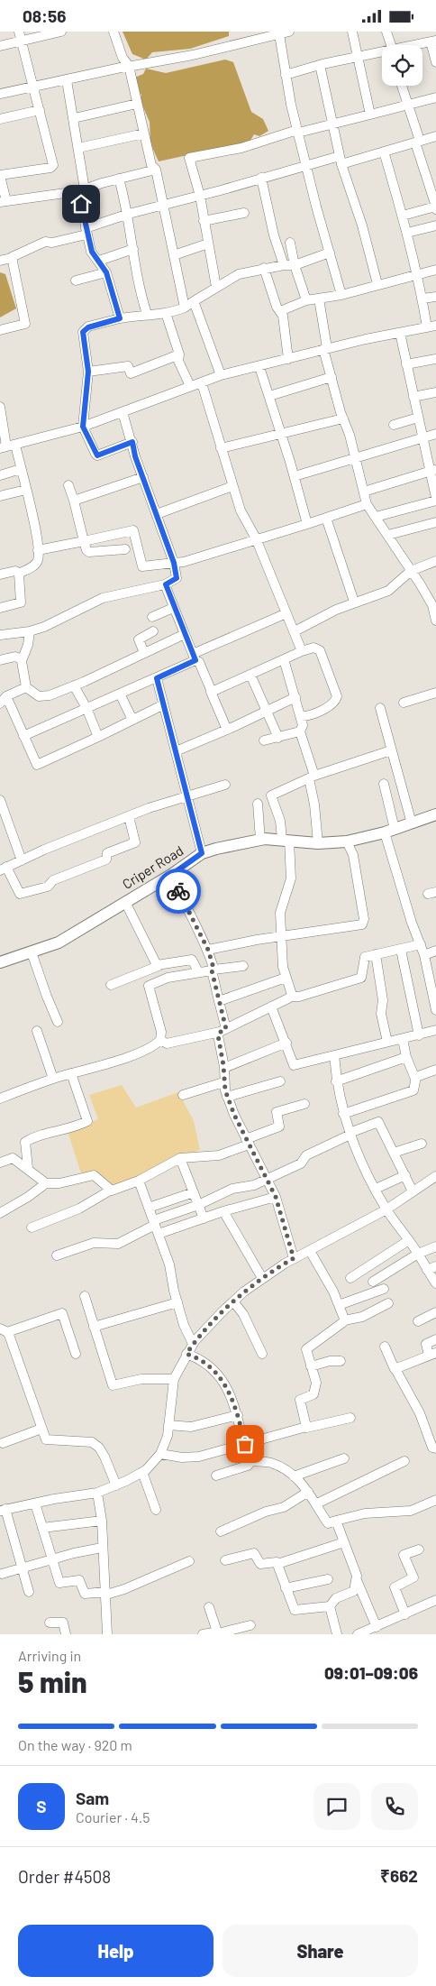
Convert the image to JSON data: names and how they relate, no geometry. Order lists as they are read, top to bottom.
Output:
{
  "streets": {
    "main road": ["Criper Road"]
  },
  "page": {
    "status": "08:56",
    "heading": ["5 min", "Arriving in", "09:01–09:06"],
    "panel": [
      "Sam",
      "Courier · 4.5",
      "Order #4508",
      "₹662"
    ],
    "bar": "On the way · 920 m",
    "round": "S",
    "buttons": ["Help", "Share"]
  }
}
